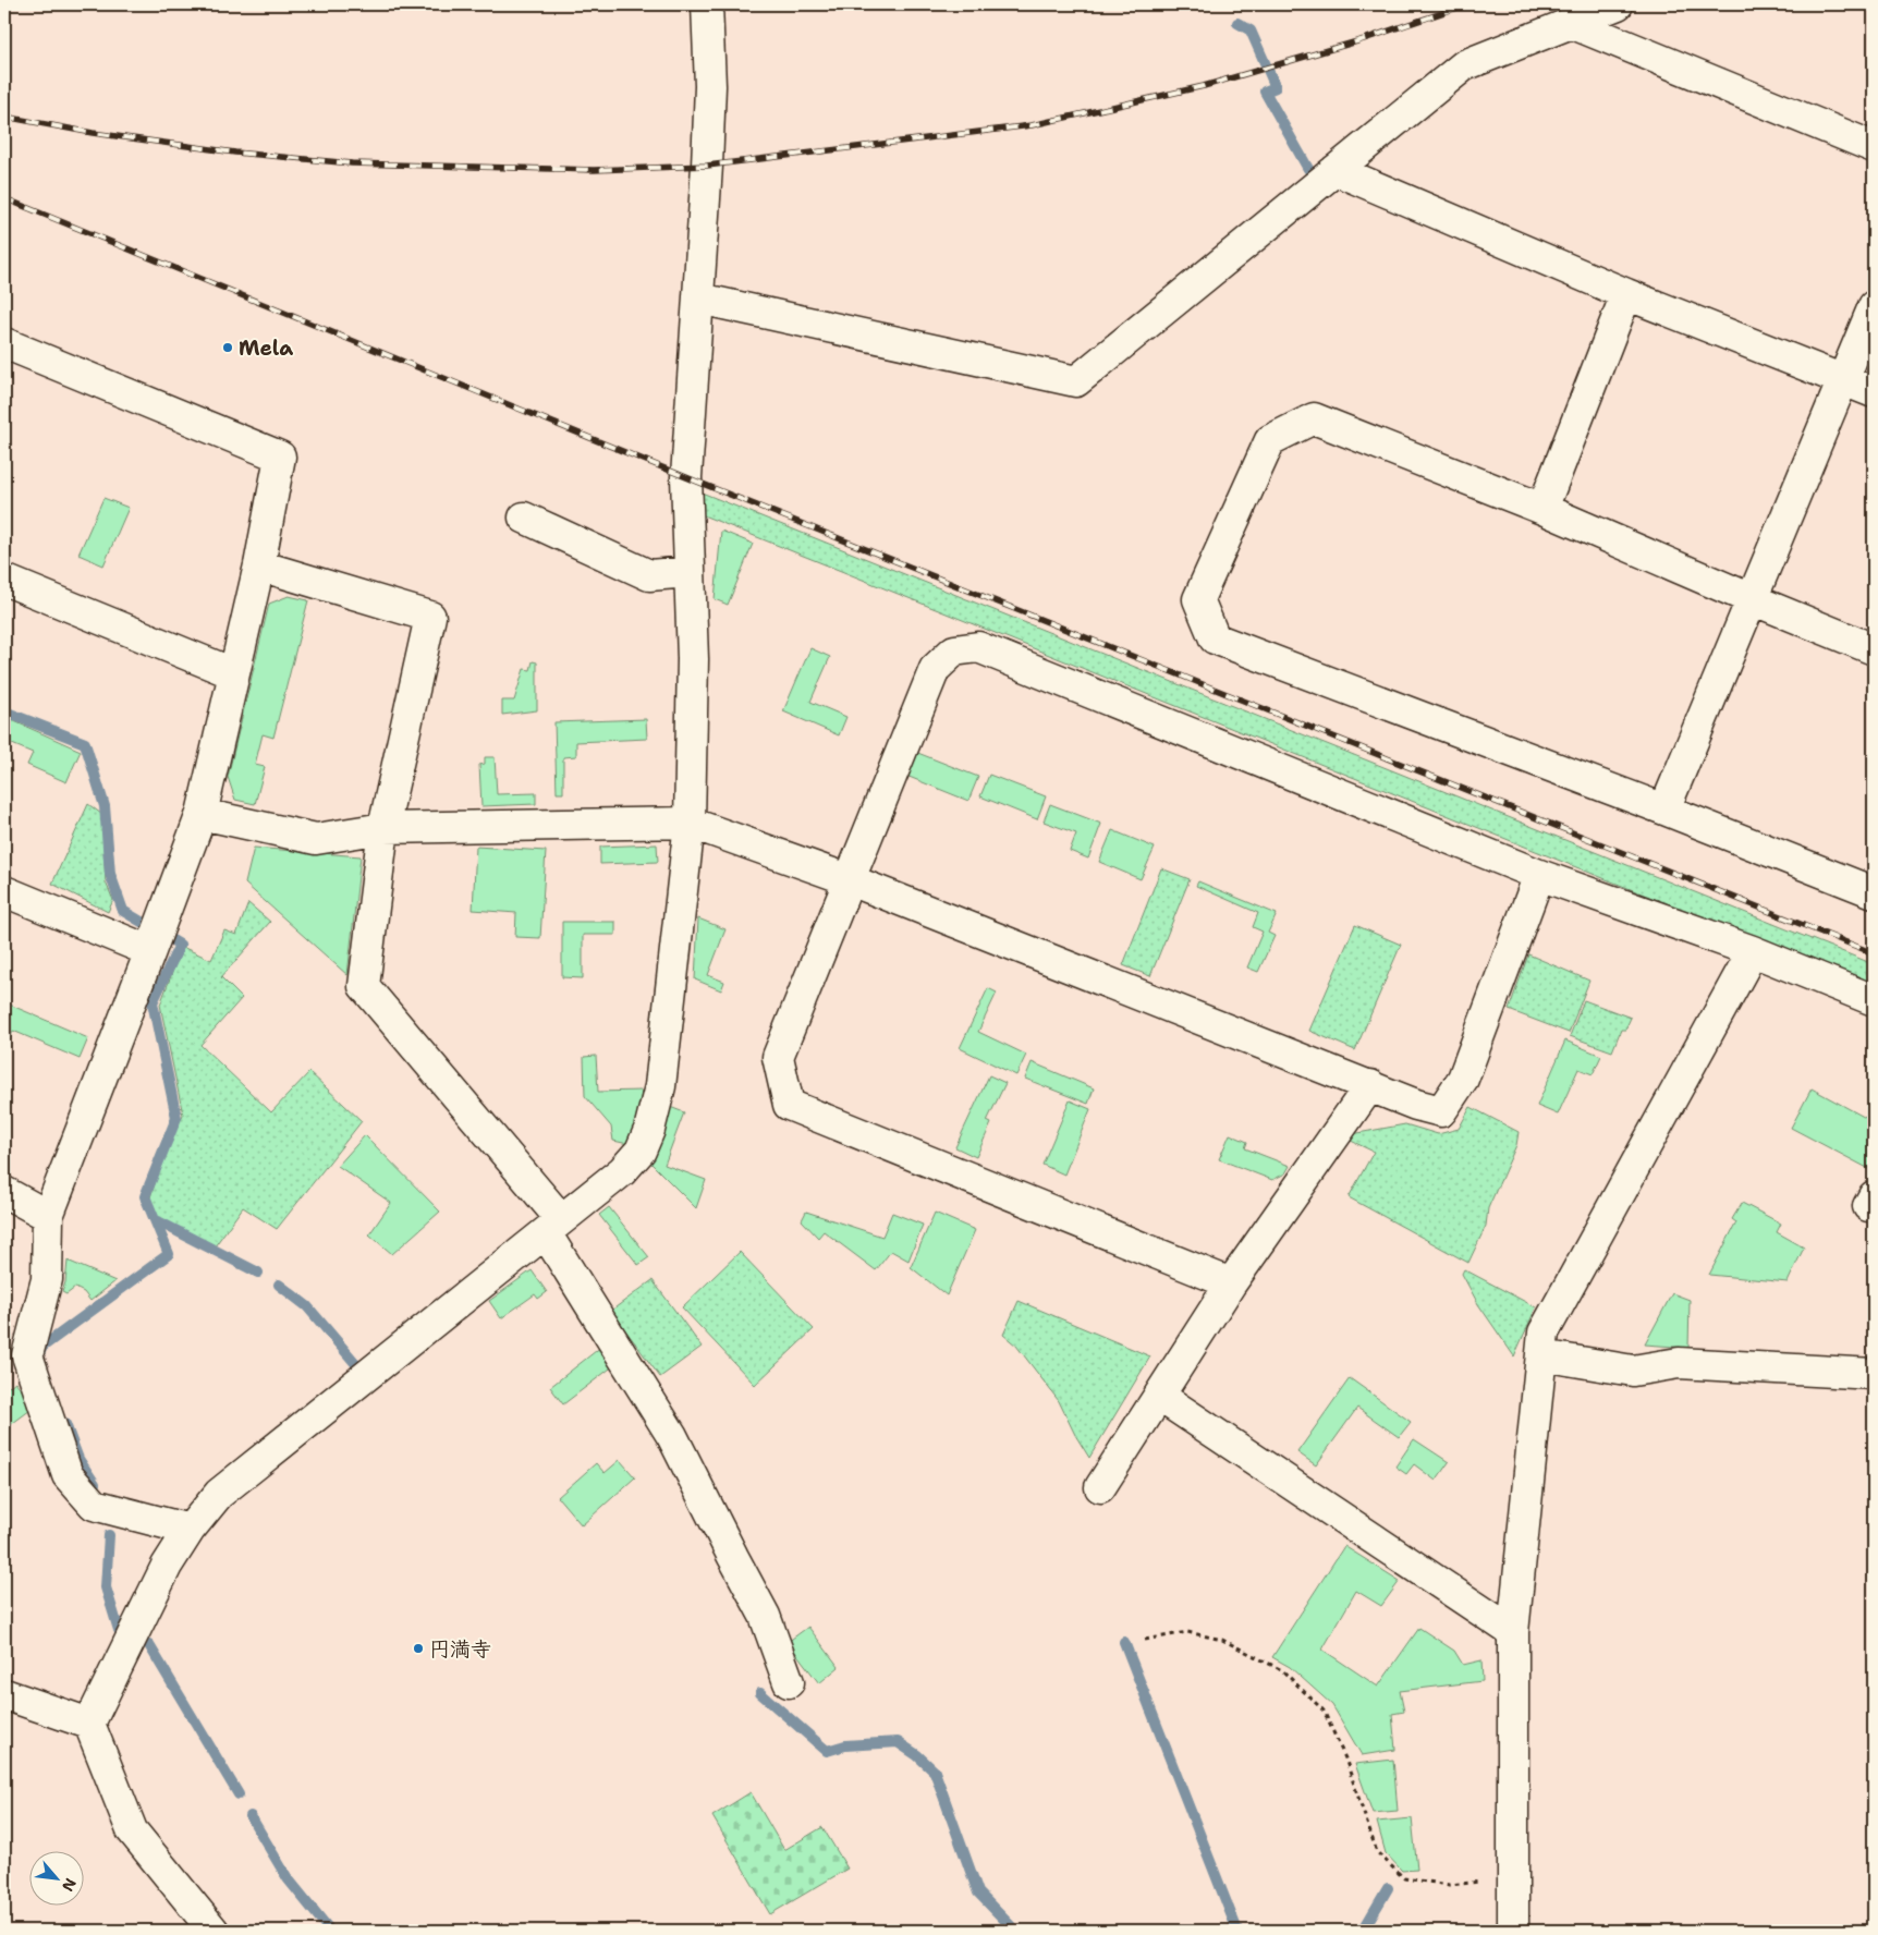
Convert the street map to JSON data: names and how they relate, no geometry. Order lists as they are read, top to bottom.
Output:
{
  "places": ["Mela", "円満寺"],
  "north": "bottom right"
}
